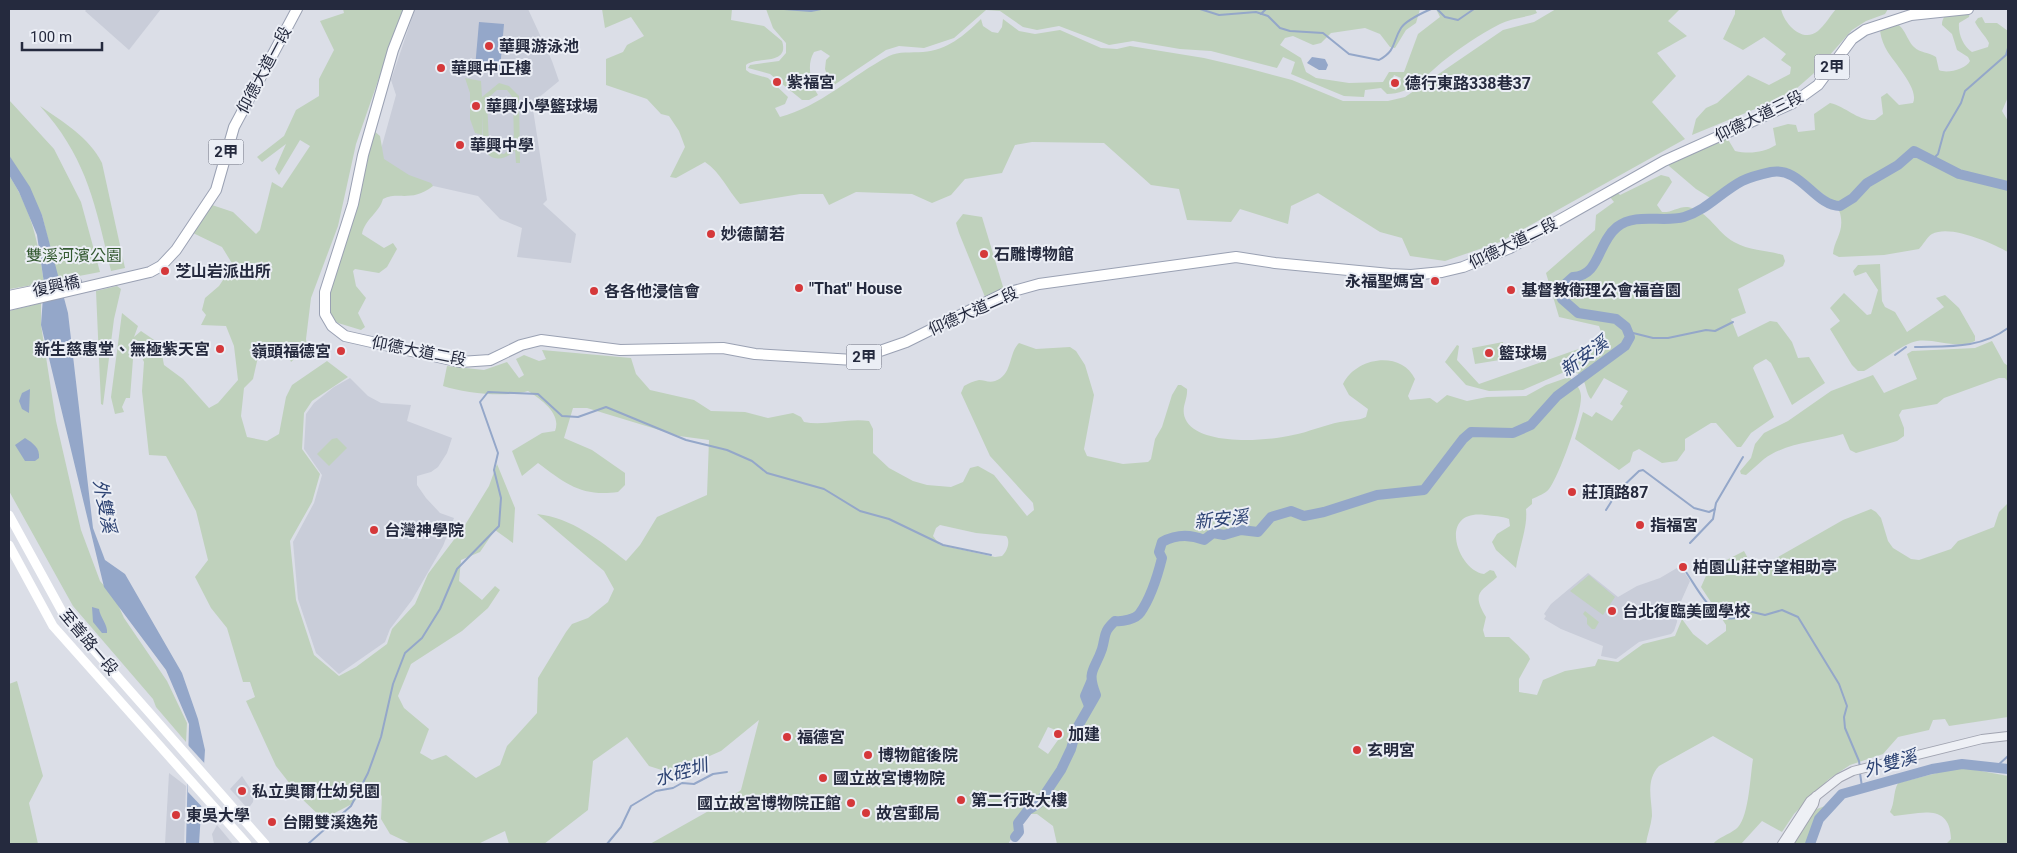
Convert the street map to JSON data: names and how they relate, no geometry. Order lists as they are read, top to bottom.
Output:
{
  "streets": {
    "main road": [
      "2甲",
      "仰德大道一段",
      "仰德大道三段",
      "仰德大道二段",
      "復興橋",
      "至善路一段"
    ]
  },
  "crossings": [
    ["仰德大道一段", "復興橋"],
    ["仰德大道三段", "仰德大道二段"]
  ],
  "water": ["新安溪", "外雙溪", "水硿圳"],
  "parks": ["雙溪河濱公園"],
  "places": [
    "華興游泳池",
    "華興中正樓",
    "紫福宮",
    "德行東路338巷37",
    "華興小學籃球場",
    "華興中學",
    "妙德蘭若",
    "石雕博物館",
    "芝山岩派出所",
    "永福聖媽宮",
    "\"That\" House",
    "基督教衛理公會福音園",
    "各各他浸信會",
    "新生慈惠堂、無極紫天宮",
    "嶺頭福德宮",
    "籃球場",
    "莊頂路87",
    "指福宮",
    "台灣神學院",
    "柏園山莊守望相助亭",
    "台北復臨美國學校",
    "加建",
    "福德宮",
    "玄明宮",
    "博物館後院",
    "國立故宮博物院",
    "私立奧爾仕幼兒園",
    "第二行政大樓",
    "國立故宮博物院正館",
    "故宮郵局",
    "東吳大學",
    "台開雙溪逸苑"
  ],
  "scale_bar": "100 m"
}
